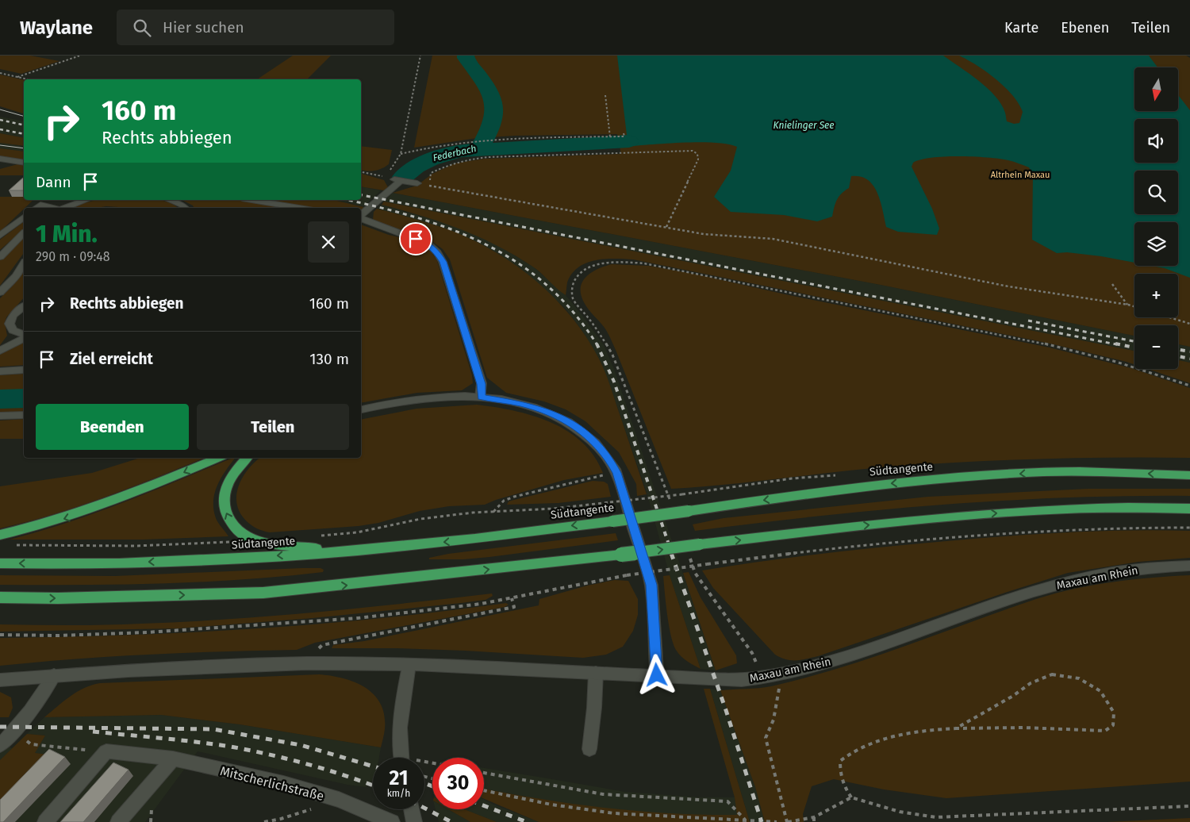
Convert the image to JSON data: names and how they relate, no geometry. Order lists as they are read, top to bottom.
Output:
{
  "streets": {
    "highway": ["Südtangente"],
    "street": ["Maxau am Rhein", "Mitscherlichstraße"]
  },
  "water": ["Knielinger See", "Federbach"],
  "parks": ["Altrhein Maxau"],
  "north": "bottom",
  "page": {
    "header": "Waylane",
    "search": "Hier suchen",
    "nav": ["Karte", "Ebenen", "Teilen"],
    "map_buttons": ["+", "−"],
    "turn": ["160 m", "Rechts abbiegen"],
    "then": "Dann",
    "heading": ["1 Min.", "290 m · 09:48"],
    "list": [
      {
        "name": "Rechts abbiegen",
        "value": "160 m"
      },
      {
        "name": "Ziel erreicht",
        "value": "130 m"
      }
    ],
    "buttons": ["Beenden", "Teilen"],
    "speed": "21 km/h",
    "limit": "30"
  }
}
